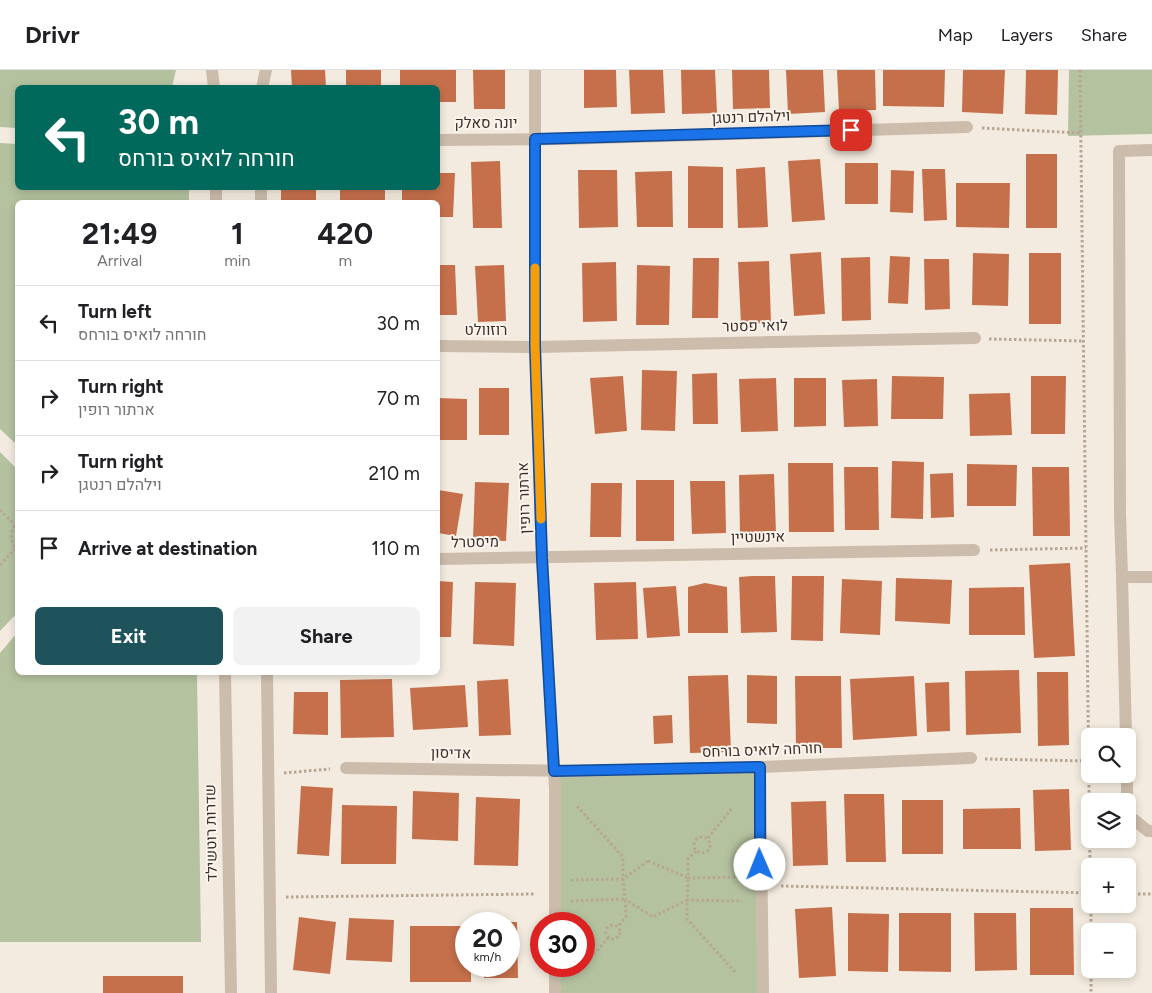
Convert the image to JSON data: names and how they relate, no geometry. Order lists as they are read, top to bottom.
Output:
{
  "streets": {
    "street": [
      "וילהלם רנטגן",
      "יונה סאלק",
      "לואי פסטר",
      "רוזוולט",
      "ארתור רופין",
      "אינשטיין",
      "מיסטרל",
      "חורחה לואיס בורחס",
      "אדיסון",
      "שדרות רוטשילד"
    ]
  },
  "crossings": [
    ["וילהלם רנטגן", "יונה סאלק"],
    ["וילהלם רנטגן", "ארתור רופין"],
    ["יונה סאלק", "ארתור רופין"],
    ["לואי פסטר", "רוזוולט"],
    ["לואי פסטר", "ארתור רופין"],
    ["רוזוולט", "ארתור רופין"],
    ["ארתור רופין", "אינשטיין"],
    ["ארתור רופין", "מיסטרל"],
    ["ארתור רופין", "חורחה לואיס בורחס"],
    ["ארתור רופין", "אדיסון"],
    ["אינשטיין", "מיסטרל"],
    ["חורחה לואיס בורחס", "אדיסון"]
  ],
  "page": {
    "header": "Drivr",
    "nav": ["Map", "Layers", "Share"],
    "turn": ["30 m", "חורחה לואיס בורחס"],
    "eta": [
      "21:49",
      "Arrival",
      "1",
      "min",
      "420",
      "m"
    ],
    "list": [
      {
        "name": "Turn left",
        "note": "חורחה לואיס בורחס",
        "value": "30 m"
      },
      {
        "name": "Turn right",
        "note": "ארתור רופין",
        "value": "70 m"
      },
      {
        "name": "Turn right",
        "note": "וילהלם רנטגן",
        "value": "210 m"
      },
      {
        "name": "Arrive at destination",
        "value": "110 m"
      }
    ],
    "buttons": ["Exit", "Share"],
    "map_buttons": ["+", "−"],
    "speed": "20 km/h",
    "limit": "30"
  }
}
